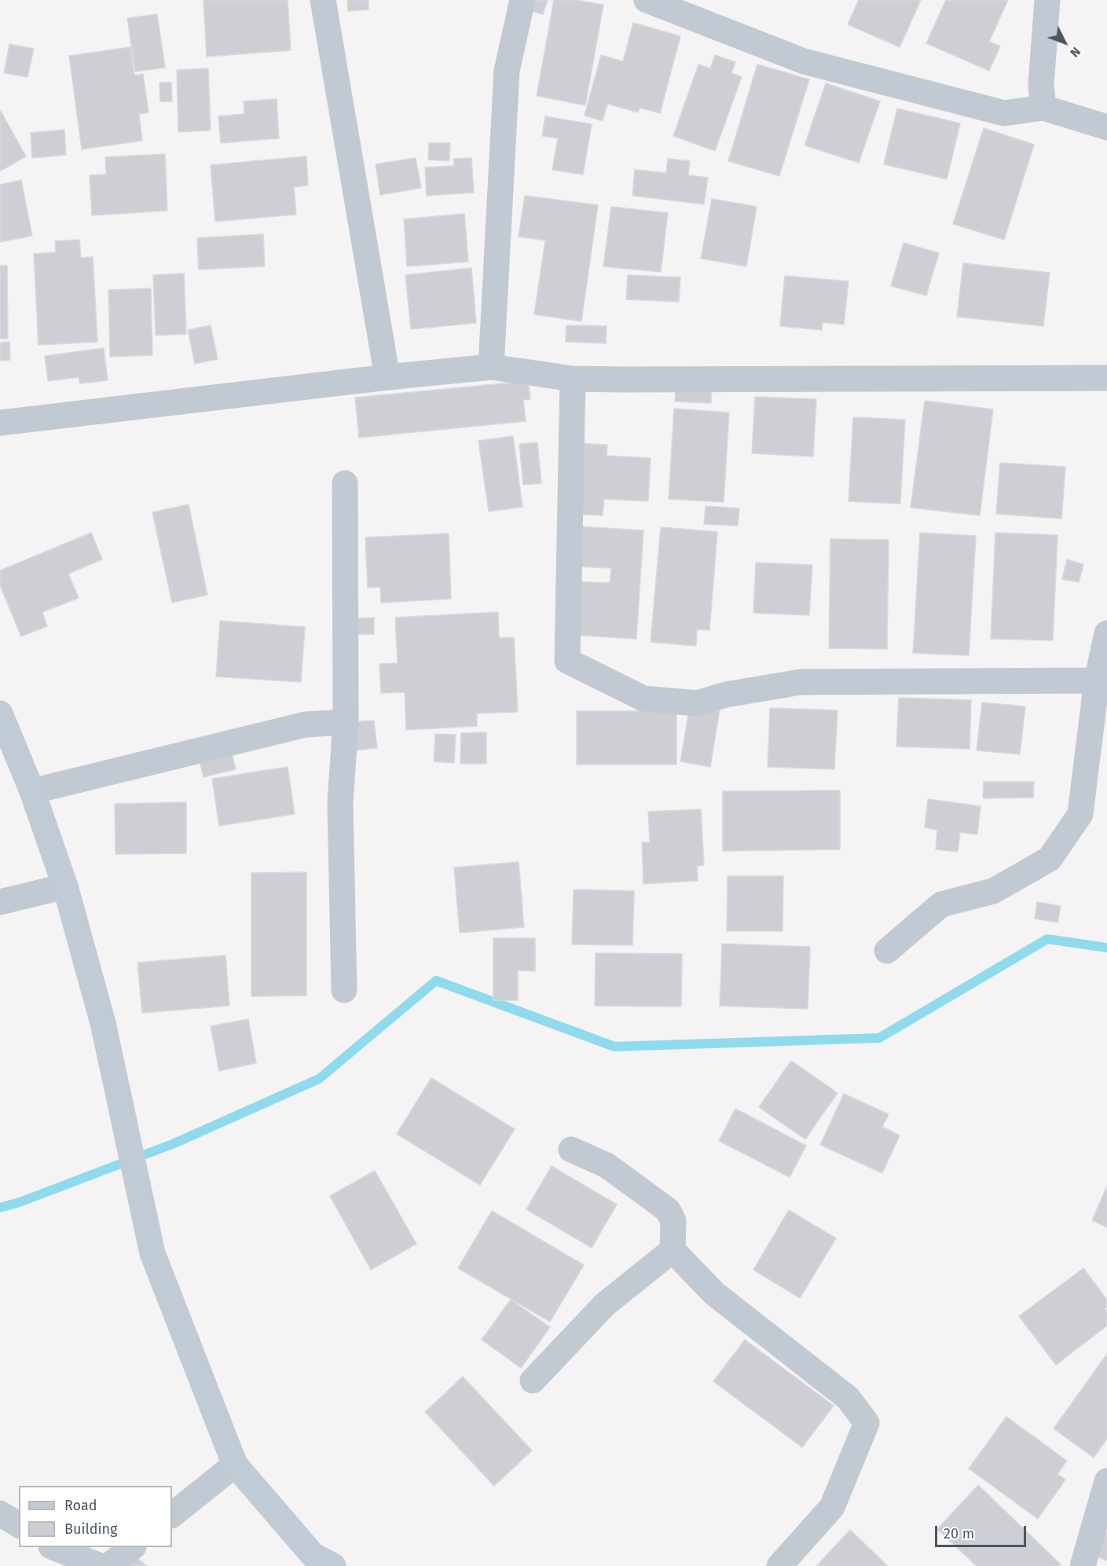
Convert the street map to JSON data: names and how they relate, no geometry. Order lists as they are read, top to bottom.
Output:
{
  "legend": ["Road", "Building"],
  "scale_bar": "20 m",
  "north": "bottom right"
}
